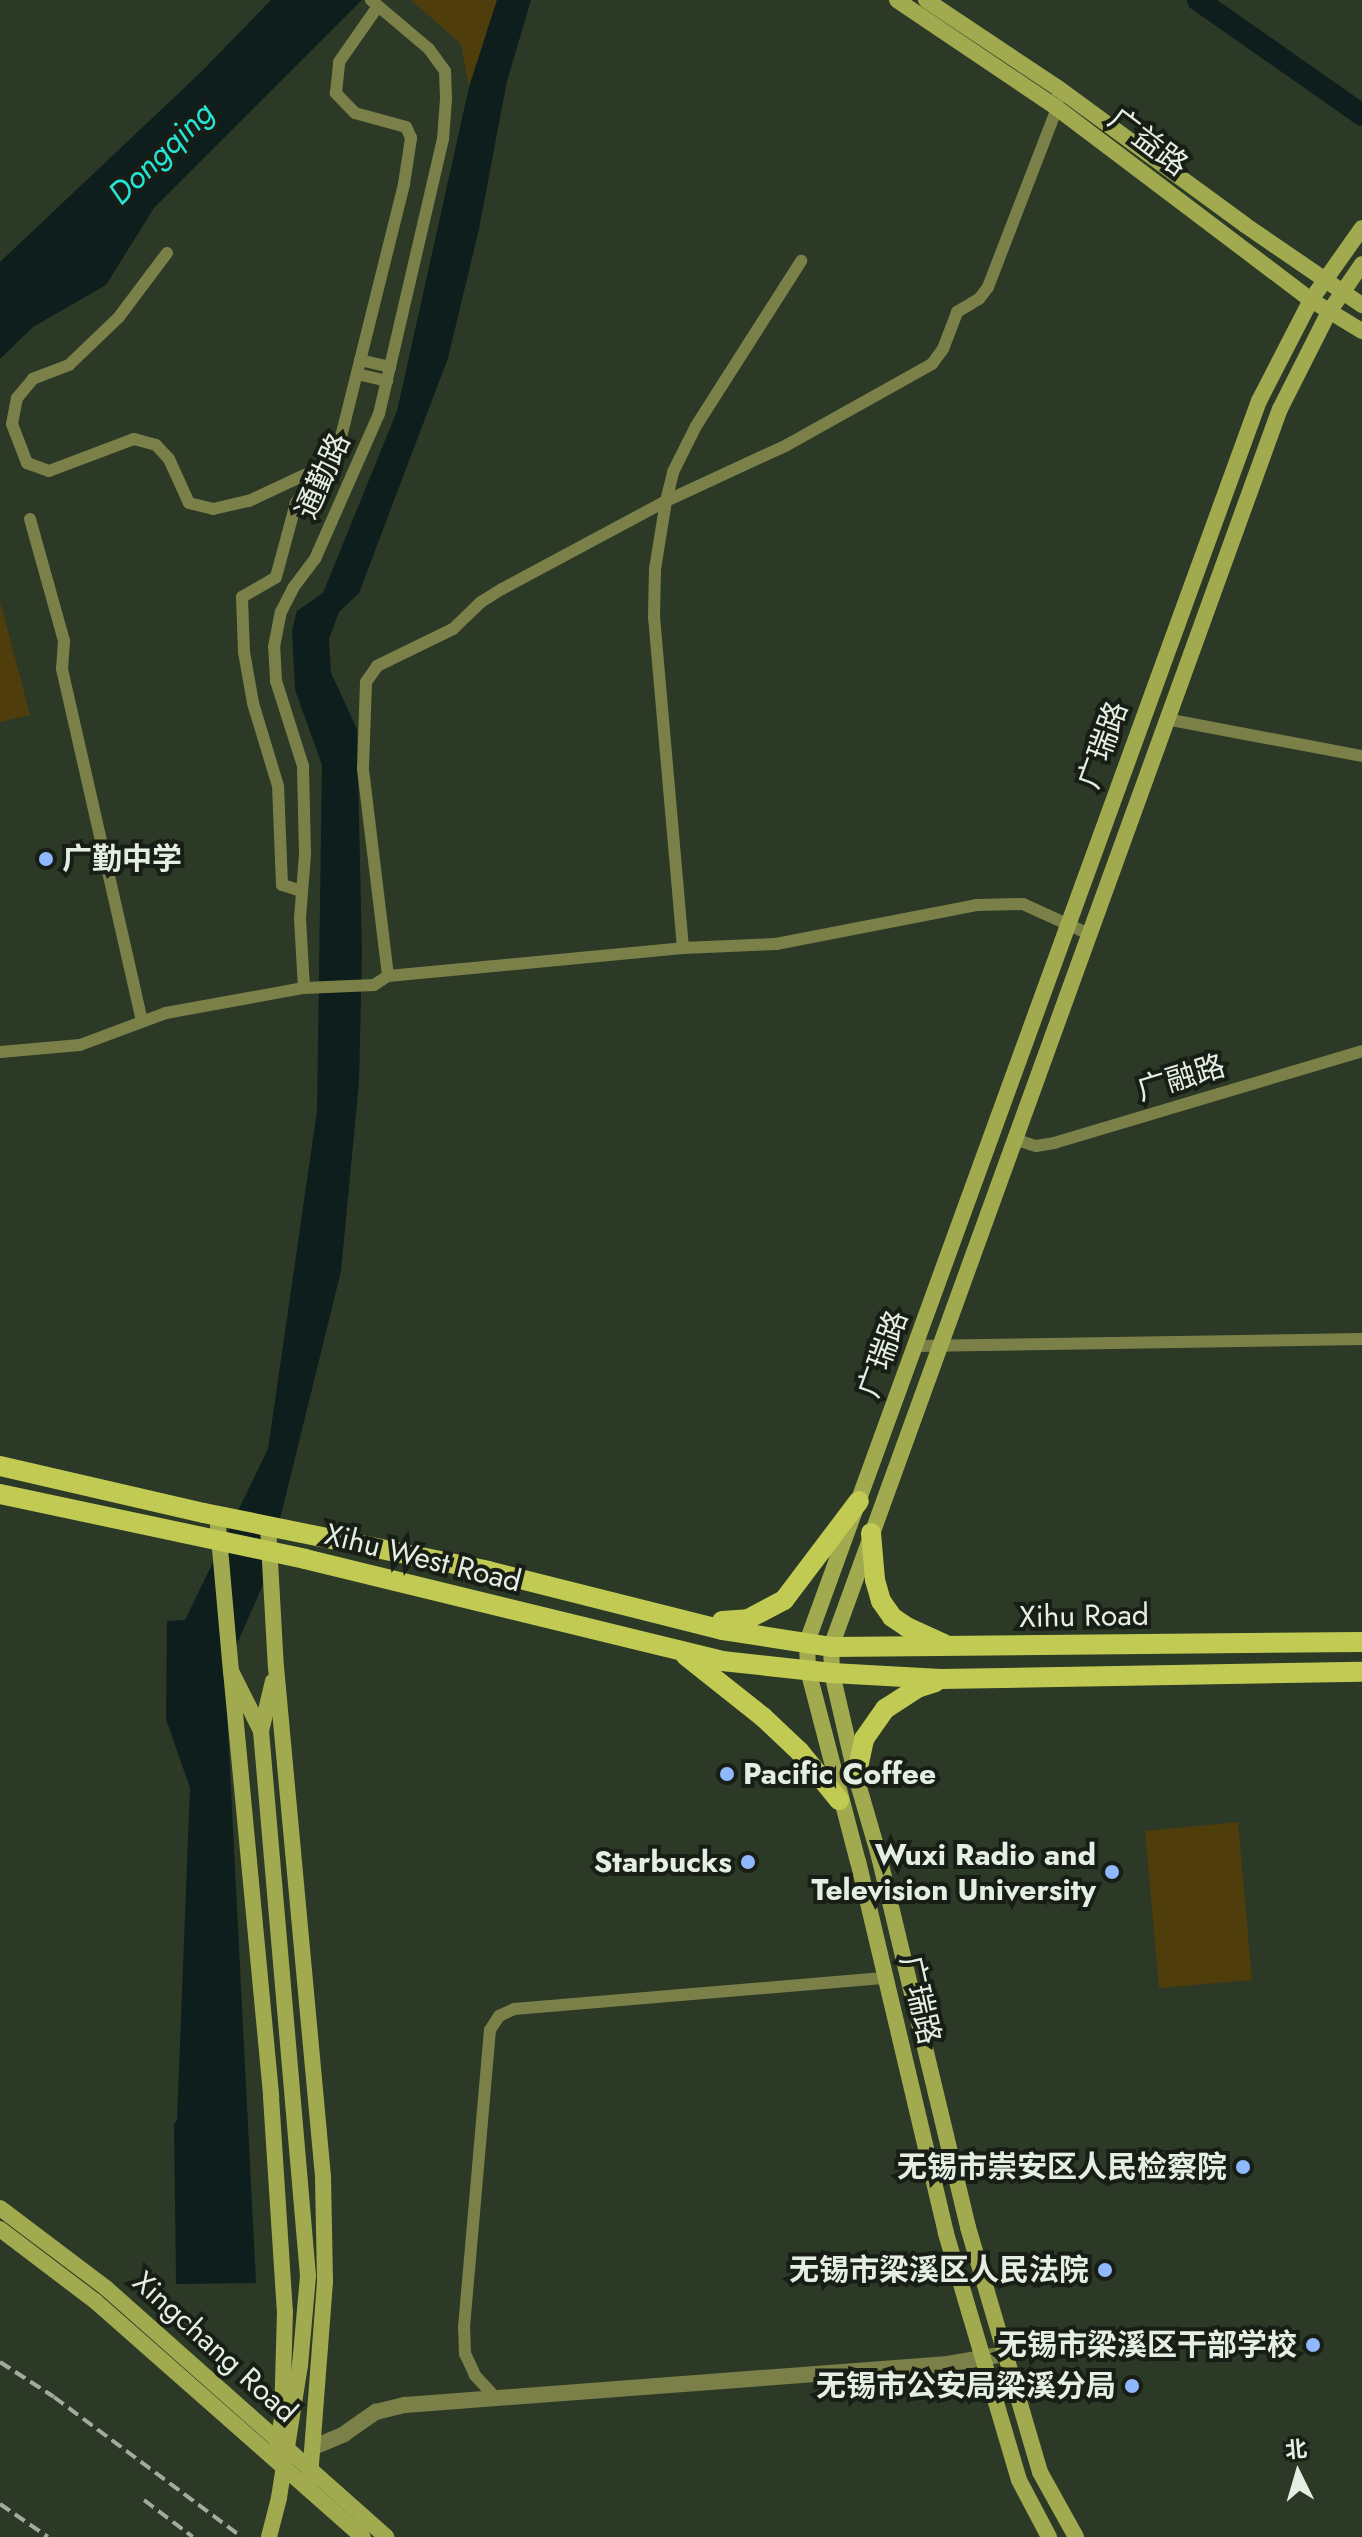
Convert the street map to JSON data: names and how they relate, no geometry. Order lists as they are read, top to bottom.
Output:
{
  "streets": {
    "main road": [
      "广益路",
      "广瑞路",
      "Xihu West Road",
      "Xihu Road",
      "Xingchang Road"
    ],
    "street": ["通勤路", "广融路"]
  },
  "crossings": [
    ["广益路", "广瑞路"],
    ["广瑞路", "广融路"],
    ["广瑞路", "Xihu West Road"],
    ["广瑞路", "Xihu Road"],
    ["Xihu West Road", "Xihu Road"]
  ],
  "water": ["Dongqing"],
  "places": [
    "广勤中学",
    "Pacific Coffee",
    "Starbucks",
    "Wuxi Radio and Television University",
    "无锡市崇安区人民检察院",
    "无锡市梁溪区人民法院",
    "无锡市梁溪区干部学校",
    "无锡市公安局梁溪分局"
  ],
  "north": "top"
}
